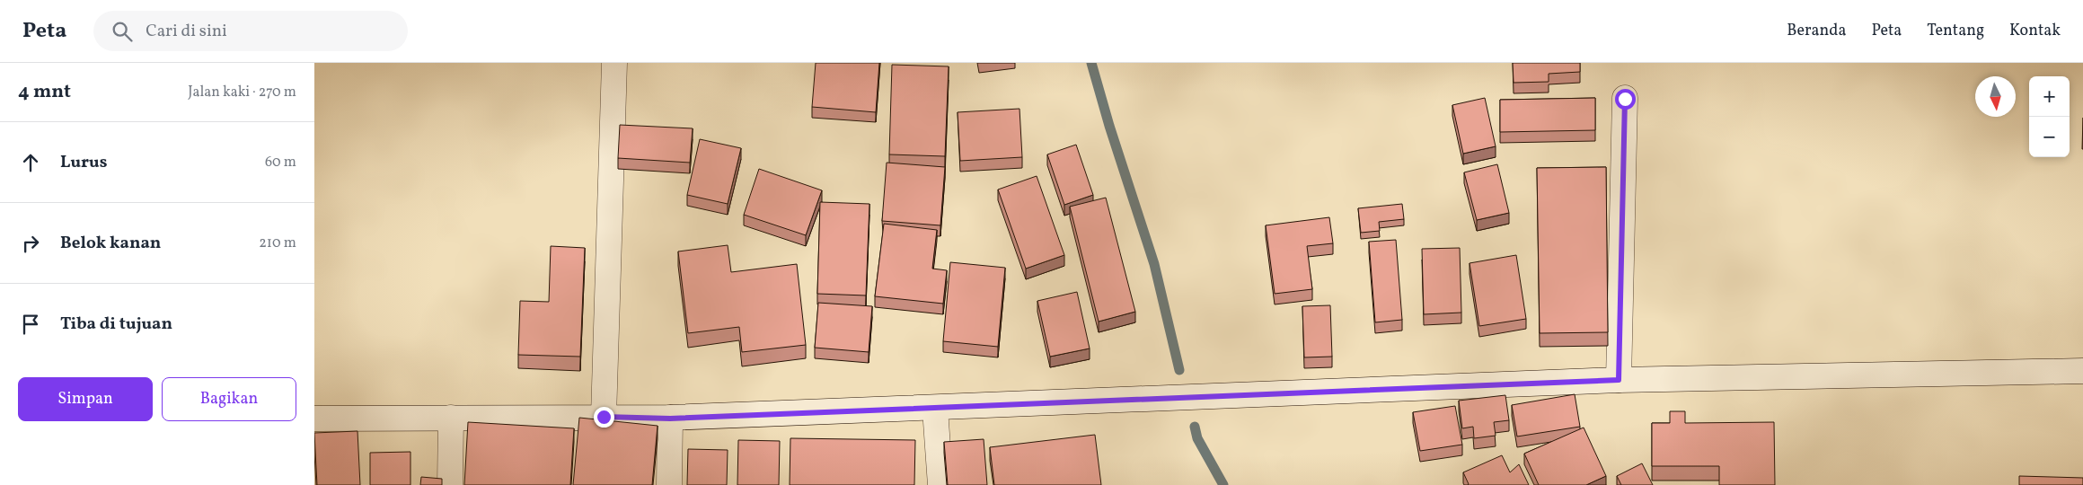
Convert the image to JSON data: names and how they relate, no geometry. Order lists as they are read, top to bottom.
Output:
{
  "north": "bottom",
  "page": {
    "header": "Peta",
    "search": "Cari di sini",
    "nav": [
      "Beranda",
      "Peta",
      "Tentang",
      "Kontak"
    ],
    "heading": ["4 mnt", "Jalan kaki · 270 m"],
    "map_buttons": ["+", "−"],
    "list": [
      ["Lurus", "60 m"],
      ["Belok kanan", "210 m"],
      "Tiba di tujuan"
    ],
    "buttons": ["Simpan", "Bagikan"]
  }
}
